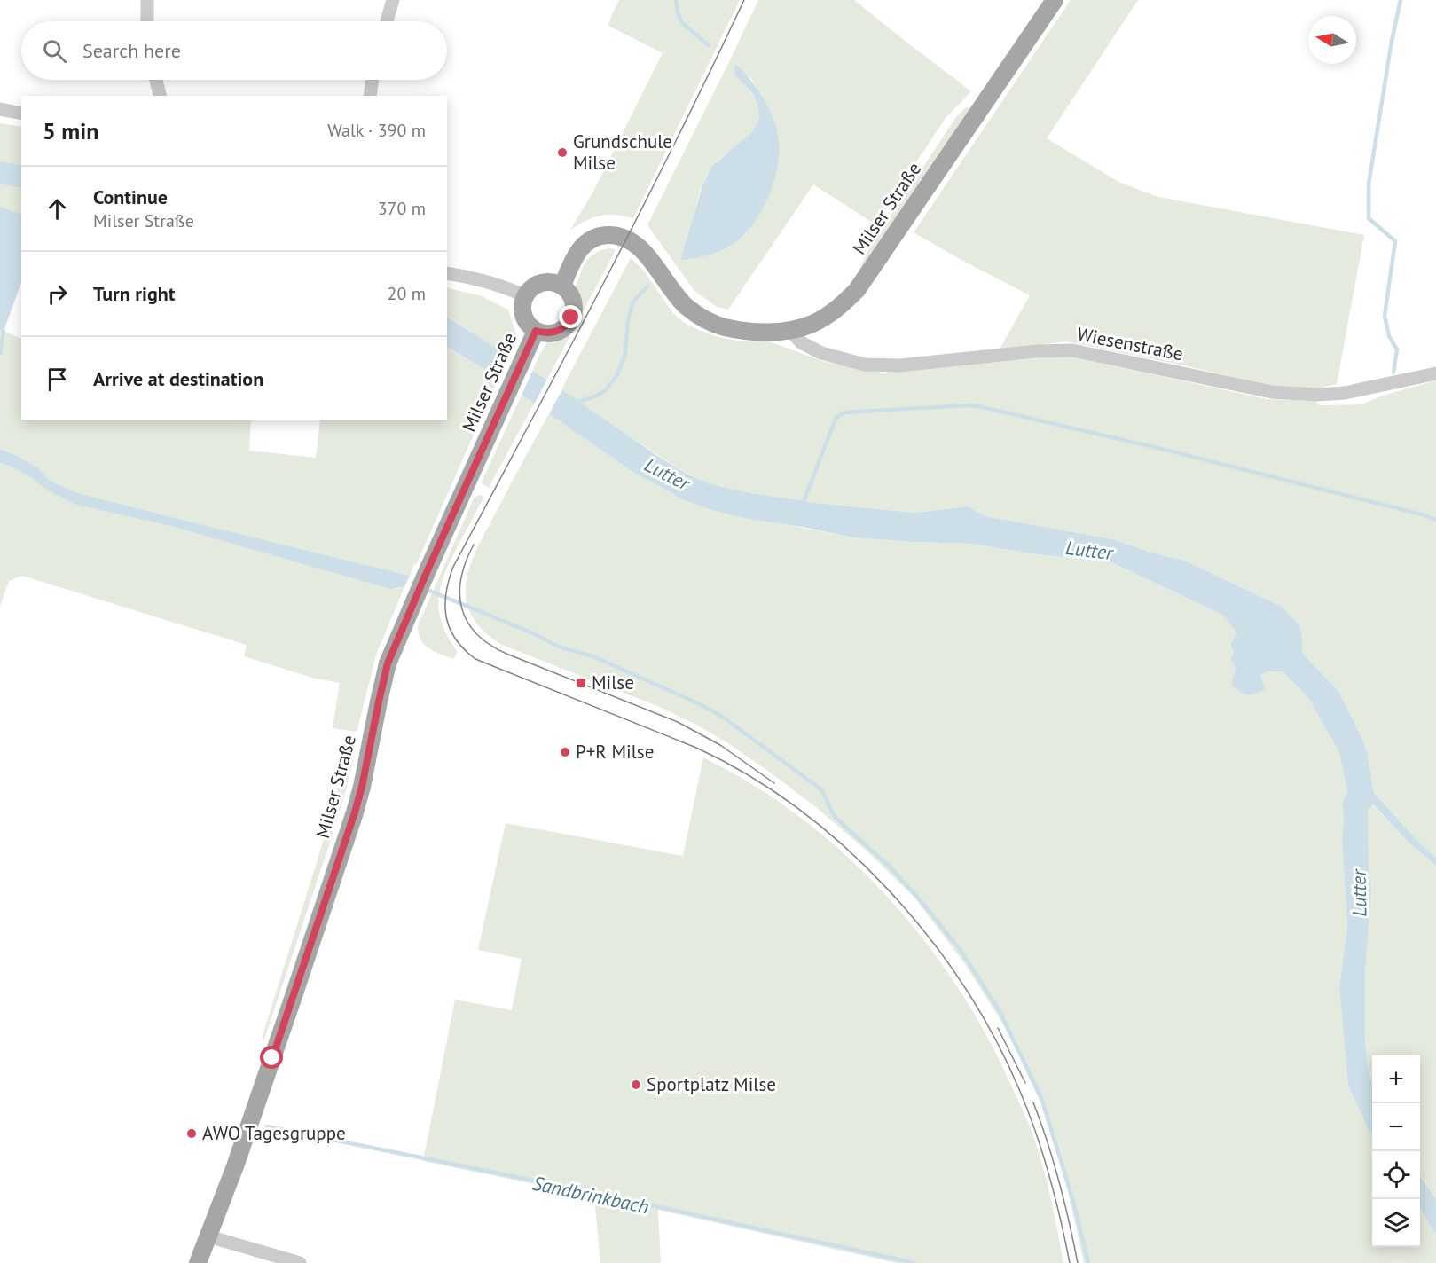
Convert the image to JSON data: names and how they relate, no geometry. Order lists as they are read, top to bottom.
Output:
{
  "streets": {
    "main road": ["Milser Straße"],
    "street": ["Wiesenstraße"]
  },
  "crossings": [
    ["Milser Straße", "Wiesenstraße"]
  ],
  "water": ["Lutter", "Sandbrinkbach"],
  "places": {
    "other": [
      "Grundschule Milse",
      "P+R Milse",
      "Sportplatz Milse",
      "AWO Tagesgruppe"
    ],
    "transit": ["Milse"]
  },
  "north": "left",
  "page": {
    "search": "Search here",
    "heading": ["5 min", "Walk · 390 m"],
    "list": [
      ["Continue", "Milser Straße", "370 m"],
      ["Turn right", "20 m"],
      "Arrive at destination"
    ],
    "map_buttons": ["+", "−"]
  }
}
